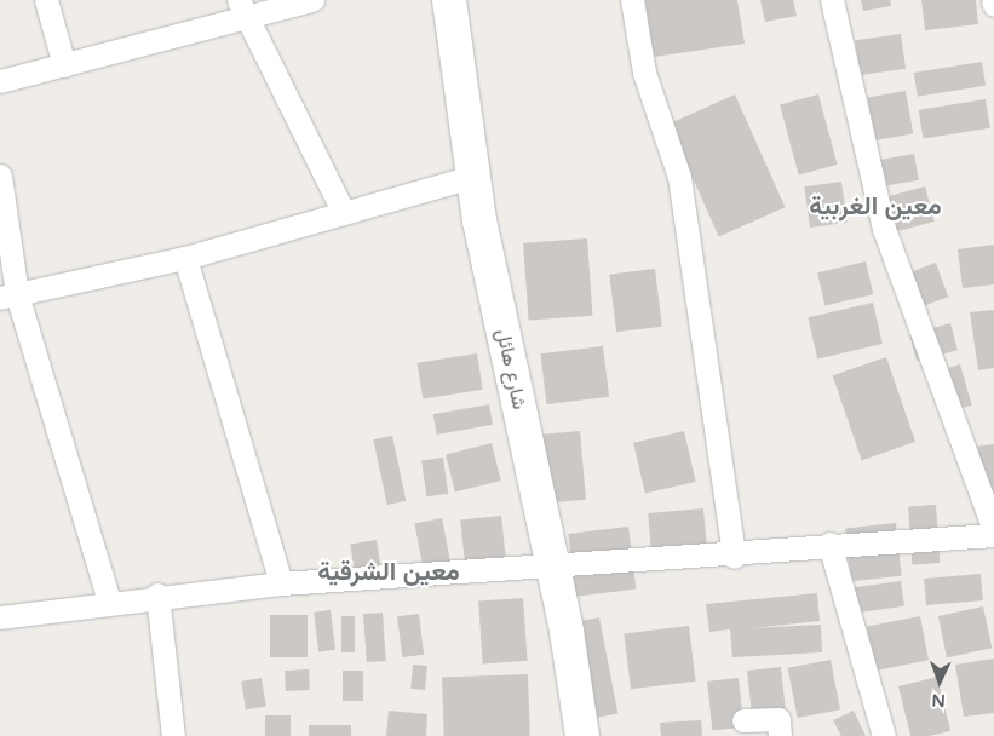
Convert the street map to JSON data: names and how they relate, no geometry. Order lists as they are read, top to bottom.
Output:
{
  "streets": {
    "street": ["شارع هائل"]
  },
  "districts": ["معين الغربية", "معين الشرقية"],
  "north": "bottom"
}
